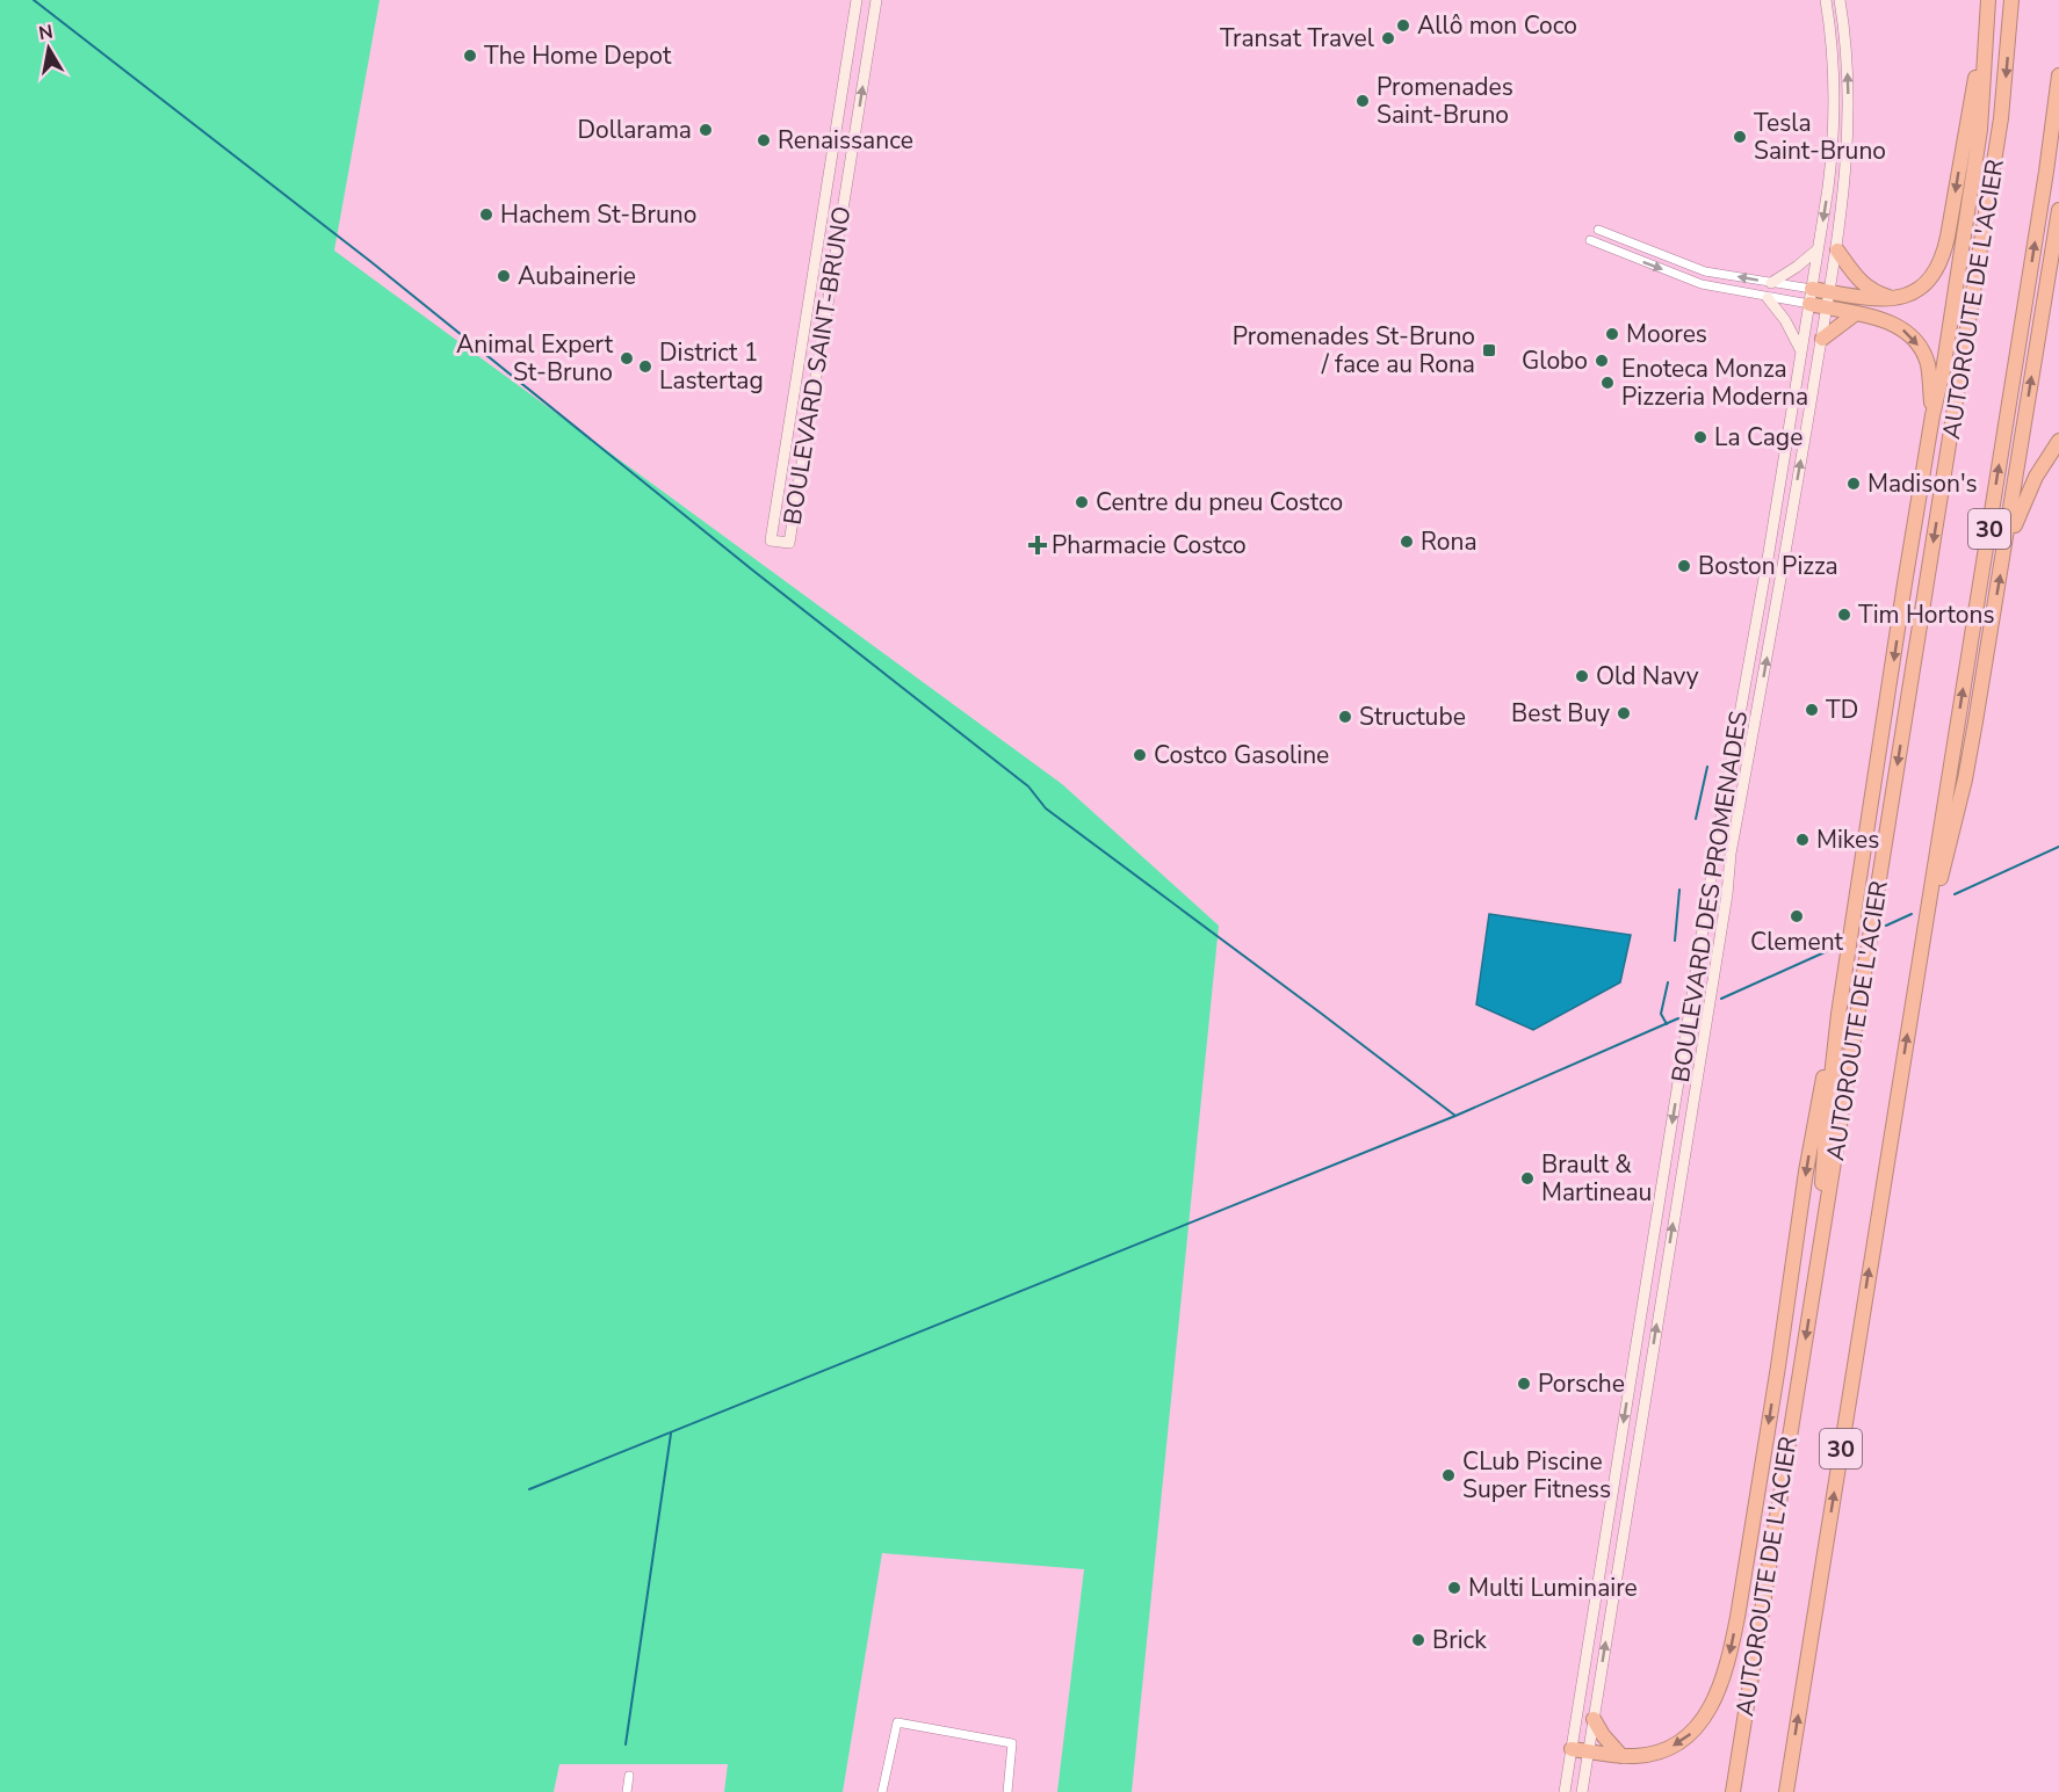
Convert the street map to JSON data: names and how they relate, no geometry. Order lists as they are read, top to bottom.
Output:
{
  "streets": {
    "highway": ["AUTOROUTE DE L'ACIER", "30"],
    "street": ["BOULEVARD SAINT-BRUNO", "BOULEVARD DES PROMENADES"]
  },
  "places": {
    "other": [
      "Allô mon Coco",
      "Transat Travel",
      "The Home Depot",
      "Promenades Saint-Bruno",
      "Dollarama",
      "Tesla Saint-Bruno",
      "Renaissance",
      "Hachem St-Bruno",
      "Aubainerie",
      "Moores",
      "Animal Expert St-Bruno",
      "Globo",
      "District 1 Lastertag",
      "Enoteca Monza Pizzeria Moderna",
      "La Cage",
      "Madison's",
      "Centre du pneu Costco",
      "Rona",
      "Boston Pizza",
      "Tim Hortons",
      "Old Navy",
      "TD",
      "Best Buy",
      "Structube",
      "Costco Gasoline",
      "Mikes",
      "Clement",
      "Brault & Martineau",
      "Porsche",
      "CLub Piscine Super Fitness",
      "Multi Luminaire",
      "Brick"
    ],
    "transit": ["Promenades St-Bruno / face au Rona"],
    "health": ["Pharmacie Costco"]
  },
  "north": "top"
}
